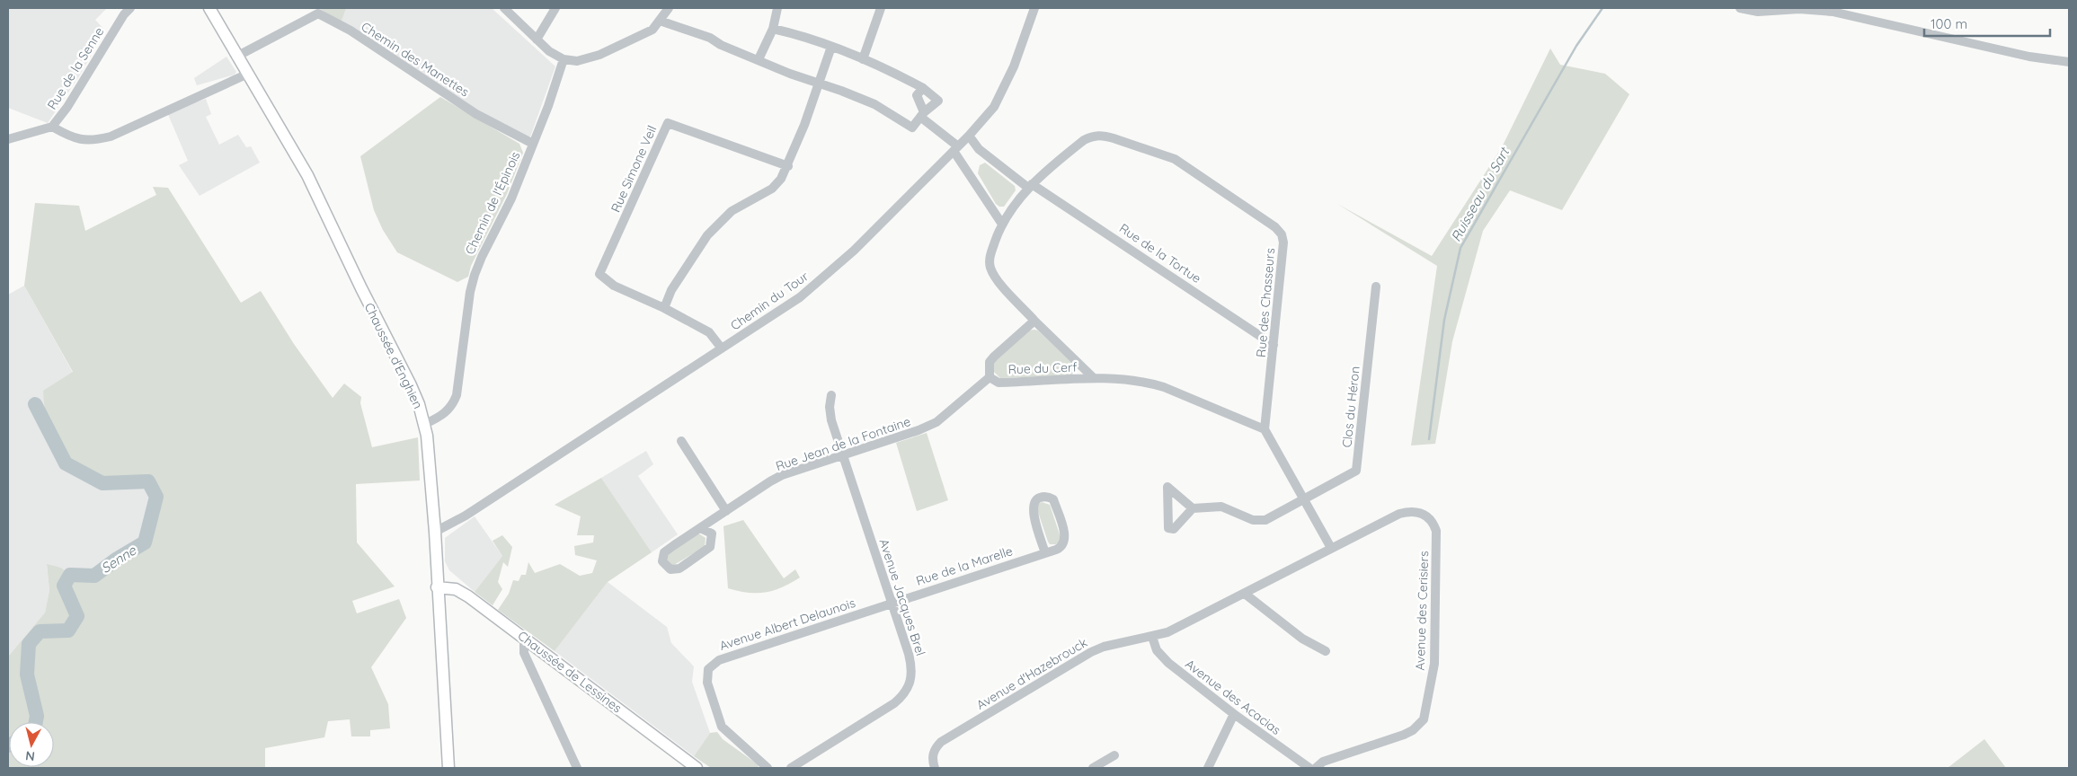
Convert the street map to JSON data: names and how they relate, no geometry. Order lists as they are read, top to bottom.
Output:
{
  "streets": {
    "main road": ["Chaussée d'Enghien", "Chaussée de Lessines"],
    "street": [
      "Chemin des Manettes",
      "Rue de la Senne",
      "Rue Simone Veil",
      "Chemin de l'Épinois",
      "Rue de la Tortue",
      "Chemin du Tour",
      "Rue des Chasseurs",
      "Rue du Cerf",
      "Clos du Héron",
      "Rue Jean de la Fontaine",
      "Rue de la Marelle",
      "Avenue Jacques Brel",
      "Avenue des Cerisiers",
      "Avenue Albert Delaunois",
      "Avenue d'Hazebrouck",
      "Avenue des Acacias"
    ]
  },
  "crossings": [
    ["Chemin des Manettes", "Chemin de l'Épinois"],
    ["Chemin des Manettes", "Chaussée d'Enghien"],
    ["Chemin de l'Épinois", "Chaussée d'Enghien"],
    ["Rue de la Tortue", "Chemin du Tour"],
    ["Rue de la Tortue", "Rue des Chasseurs"],
    ["Rue de la Tortue", "Rue du Cerf"],
    ["Chemin du Tour", "Chaussée d'Enghien"],
    ["Rue des Chasseurs", "Rue du Cerf"],
    ["Chaussée d'Enghien", "Chaussée de Lessines"],
    ["Rue du Cerf", "Rue Jean de la Fontaine"],
    ["Rue Jean de la Fontaine", "Avenue Jacques Brel"],
    ["Rue de la Marelle", "Avenue Jacques Brel"],
    ["Rue de la Marelle", "Avenue Albert Delaunois"],
    ["Avenue Jacques Brel", "Avenue Albert Delaunois"],
    ["Avenue des Cerisiers", "Avenue d'Hazebrouck"],
    ["Avenue d'Hazebrouck", "Avenue des Acacias"]
  ],
  "water": ["Ruisseau du Sart", "Senne"],
  "scale_bar": "100 m",
  "north": "bottom"
}
